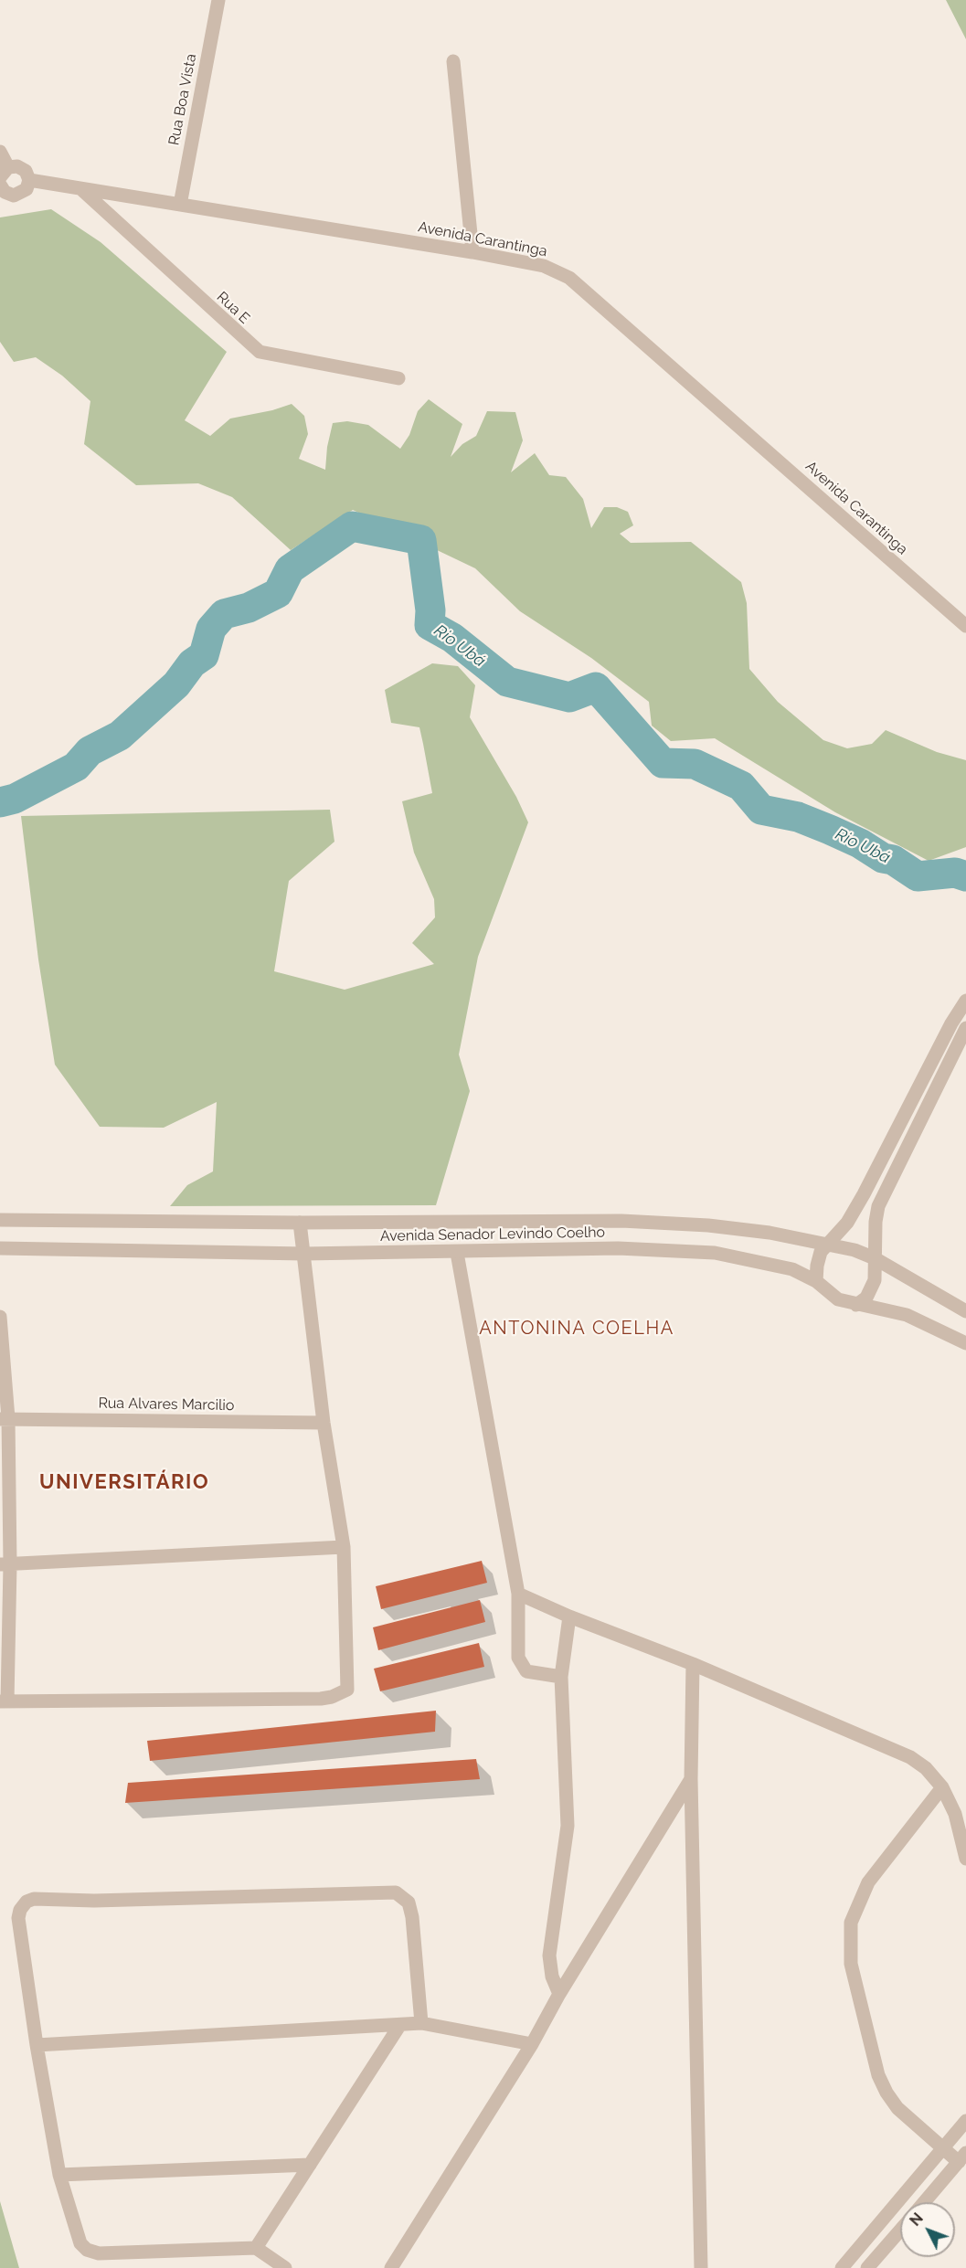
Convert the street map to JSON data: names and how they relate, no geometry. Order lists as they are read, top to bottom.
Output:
{
  "streets": {
    "street": [
      "Rua Boa Vista",
      "Avenida Carantinga",
      "Rua E",
      "Avenida Senador Levindo Coelho",
      "Rua Alvares Marcilio"
    ]
  },
  "crossings": [
    ["Rua Boa Vista", "Avenida Carantinga"],
    ["Avenida Carantinga", "Rua E"]
  ],
  "districts": ["ANTONINA COELHA", "UNIVERSITÁRIO"],
  "water": ["Rio Ubá"],
  "north": "top left"
}
